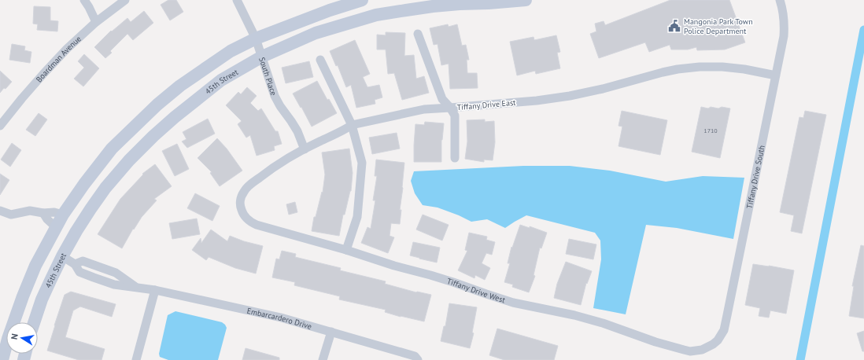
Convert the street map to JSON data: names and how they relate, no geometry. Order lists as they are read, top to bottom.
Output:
{
  "streets": {
    "main road": ["45th Street"],
    "street": [
      "Boardman Avenue",
      "South Place",
      "Tiffany Drive East",
      "Tiffany Drive South",
      "Tiffany Drive West",
      "Embarcardero Drive"
    ]
  },
  "crossings": [
    ["South Place", "45th Street"],
    ["South Place", "Tiffany Drive East"],
    ["45th Street", "Embarcardero Drive"],
    ["Tiffany Drive East", "Tiffany Drive South"],
    ["Tiffany Drive East", "Tiffany Drive West"],
    ["Tiffany Drive South", "Tiffany Drive West"]
  ],
  "places": {
    "public building": ["Mangonia Park Town Police Department"]
  },
  "house_numbers": ["1710"],
  "north": "left"
}
